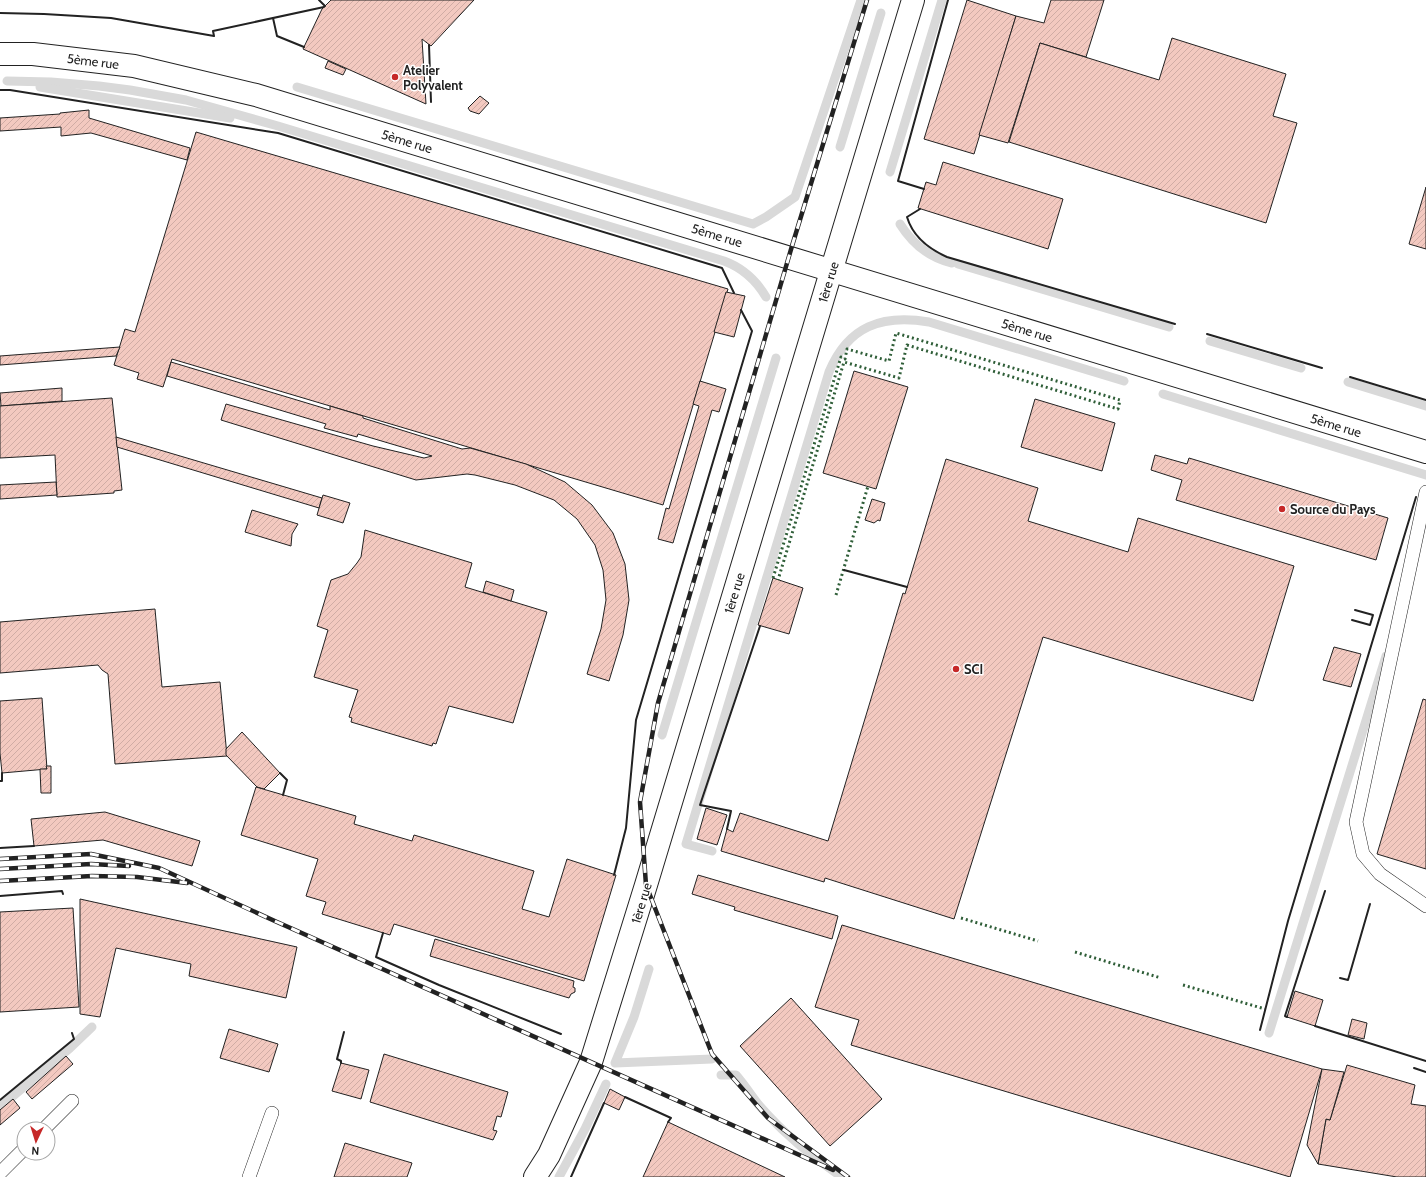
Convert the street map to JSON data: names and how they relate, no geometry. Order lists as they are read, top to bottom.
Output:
{
  "streets": {
    "street": ["5ème rue", "1ère rue"]
  },
  "crossings": [
    ["5ème rue", "1ère rue"]
  ],
  "places": ["Atelier Polyvalent", "Source du Pays", "SCI"],
  "north": "bottom"
}
